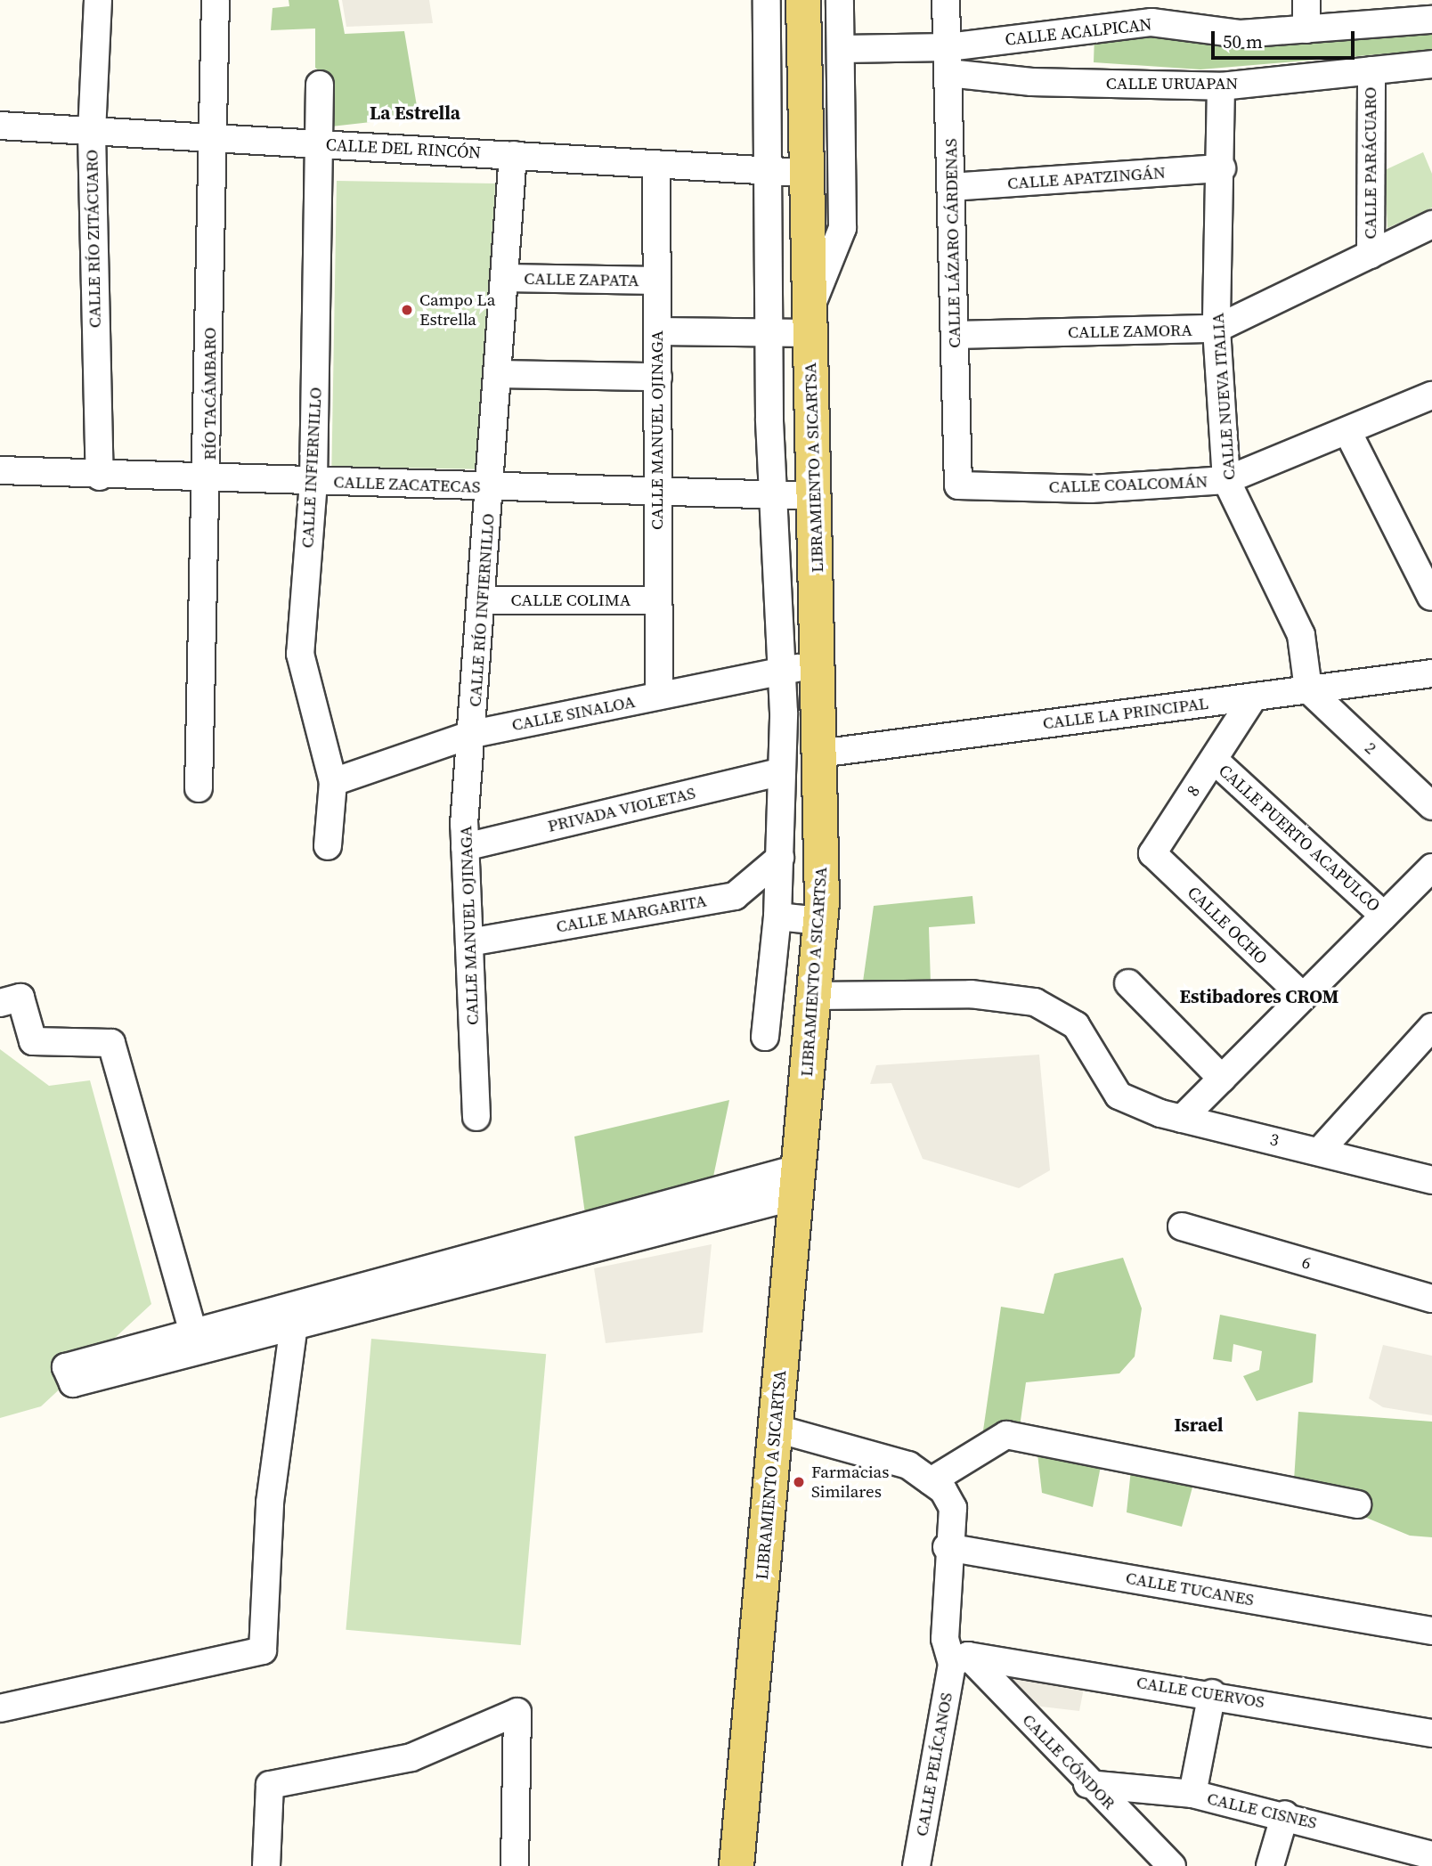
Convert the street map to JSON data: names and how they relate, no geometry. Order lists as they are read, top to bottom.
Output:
{
  "streets": {
    "main road": ["LIBRAMIENTO A SICARTSA"],
    "street": [
      "CALLE ACALPICAN",
      "CALLE URUAPAN",
      "CALLE DEL RINCÓN",
      "CALLE PARÁCUARO",
      "CALLE APATZINGÁN",
      "CALLE RÍO ZITÁCUARO",
      "CALLE LÁZARO CÁRDENAS",
      "CALLE ZAPATA",
      "CALLE ZAMORA",
      "RÍO TACÁMBARO",
      "CALLE NUEVA ITALIA",
      "CALLE MANUEL OJINAGA",
      "CALLE INFIERNILLO",
      "CALLE ZACATECAS",
      "CALLE COALCOMÁN",
      "CALLE COLIMA",
      "CALLE RÍO INFIERNILLO",
      "CALLE SINALOA",
      "CALLE LA PRINCIPAL",
      "2",
      "8",
      "PRIVADA VIOLETAS",
      "CALLE PUERTO ACAPULCO",
      "CALLE MARGARITA",
      "CALLE OCHO",
      "3",
      "6",
      "CALLE TUCANES",
      "CALLE CUERVOS",
      "CALLE CÓNDOR",
      "CALLE PELÍCANOS",
      "CALLE CISNES"
    ]
  },
  "crossings": [
    ["CALLE ACALPICAN", "CALLE URUAPAN"],
    ["CALLE ACALPICAN", "CALLE LÁZARO CÁRDENAS"],
    ["CALLE URUAPAN", "CALLE PARÁCUARO"],
    ["CALLE URUAPAN", "CALLE LÁZARO CÁRDENAS"],
    ["CALLE URUAPAN", "CALLE NUEVA ITALIA"],
    ["CALLE DEL RINCÓN", "CALLE RÍO ZITÁCUARO"],
    ["CALLE DEL RINCÓN", "RÍO TACÁMBARO"],
    ["CALLE DEL RINCÓN", "CALLE MANUEL OJINAGA"],
    ["CALLE DEL RINCÓN", "CALLE INFIERNILLO"],
    ["CALLE DEL RINCÓN", "LIBRAMIENTO A SICARTSA"],
    ["CALLE DEL RINCÓN", "CALLE RÍO INFIERNILLO"],
    ["CALLE PARÁCUARO", "CALLE ZAMORA"],
    ["CALLE APATZINGÁN", "CALLE LÁZARO CÁRDENAS"],
    ["CALLE APATZINGÁN", "CALLE NUEVA ITALIA"],
    ["CALLE RÍO ZITÁCUARO", "CALLE ZACATECAS"],
    ["CALLE LÁZARO CÁRDENAS", "CALLE ZAMORA"],
    ["CALLE LÁZARO CÁRDENAS", "CALLE COALCOMÁN"],
    ["CALLE ZAPATA", "CALLE MANUEL OJINAGA"],
    ["CALLE ZAPATA", "CALLE RÍO INFIERNILLO"],
    ["CALLE ZAMORA", "CALLE NUEVA ITALIA"],
    ["RÍO TACÁMBARO", "CALLE ZACATECAS"],
    ["CALLE NUEVA ITALIA", "CALLE COALCOMÁN"],
    ["CALLE NUEVA ITALIA", "CALLE LA PRINCIPAL"],
    ["CALLE NUEVA ITALIA", "2"],
    ["CALLE MANUEL OJINAGA", "CALLE ZACATECAS"],
    ["CALLE MANUEL OJINAGA", "CALLE COLIMA"],
    ["CALLE MANUEL OJINAGA", "CALLE RÍO INFIERNILLO"],
    ["CALLE MANUEL OJINAGA", "CALLE SINALOA"],
    ["CALLE MANUEL OJINAGA", "PRIVADA VIOLETAS"],
    ["CALLE MANUEL OJINAGA", "CALLE MARGARITA"],
    ["CALLE INFIERNILLO", "CALLE ZACATECAS"],
    ["CALLE INFIERNILLO", "CALLE SINALOA"],
    ["LIBRAMIENTO A SICARTSA", "CALLE ZACATECAS"],
    ["LIBRAMIENTO A SICARTSA", "CALLE SINALOA"],
    ["LIBRAMIENTO A SICARTSA", "CALLE LA PRINCIPAL"],
    ["LIBRAMIENTO A SICARTSA", "3"],
    ["CALLE ZACATECAS", "CALLE RÍO INFIERNILLO"],
    ["CALLE COLIMA", "CALLE RÍO INFIERNILLO"],
    ["CALLE RÍO INFIERNILLO", "CALLE SINALOA"],
    ["CALLE LA PRINCIPAL", "2"],
    ["CALLE LA PRINCIPAL", "8"],
    ["8", "CALLE PUERTO ACAPULCO"],
    ["8", "CALLE OCHO"],
    ["CALLE TUCANES", "CALLE PELÍCANOS"],
    ["CALLE CUERVOS", "CALLE CÓNDOR"],
    ["CALLE CUERVOS", "CALLE PELÍCANOS"],
    ["CALLE CÓNDOR", "CALLE PELÍCANOS"],
    ["CALLE CÓNDOR", "CALLE CISNES"]
  ],
  "districts": ["La Estrella", "Estibadores CROM", "Israel"],
  "places": ["Campo La Estrella", "Farmacias Similares"],
  "scale_bar": "50 m"
}
